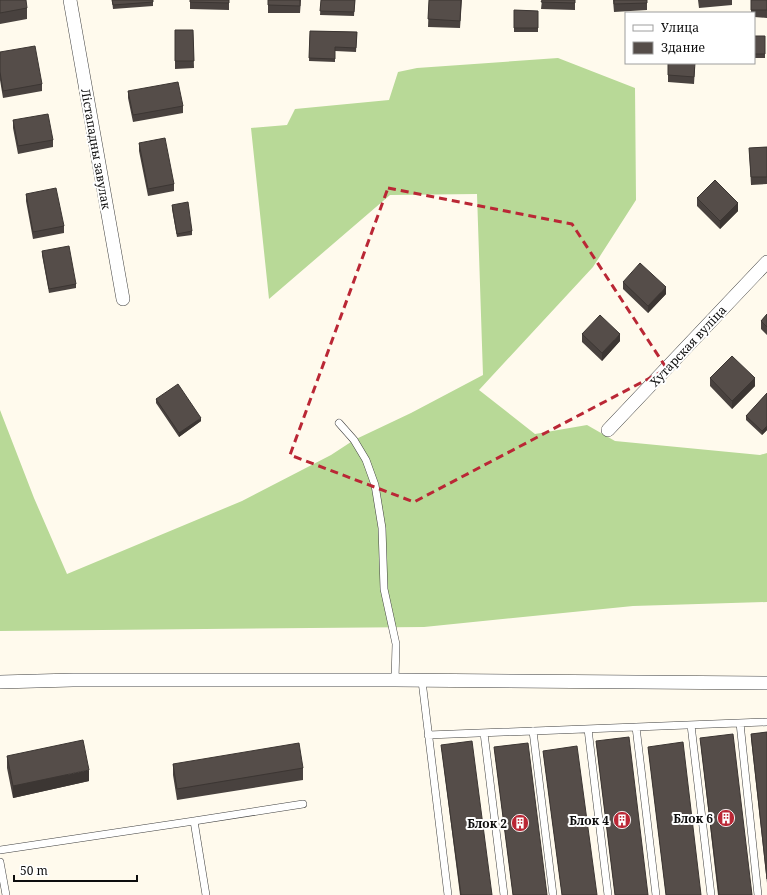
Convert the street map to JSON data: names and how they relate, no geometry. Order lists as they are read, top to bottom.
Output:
{
  "streets": {
    "street": ["Лістападны завулак", "Хутарская вуліца"]
  },
  "places": {
    "building": ["Блок 6", "Блок 4", "Блок 2"]
  },
  "legend": ["Улица", "Здание"],
  "scale_bar": "50 m"
}
